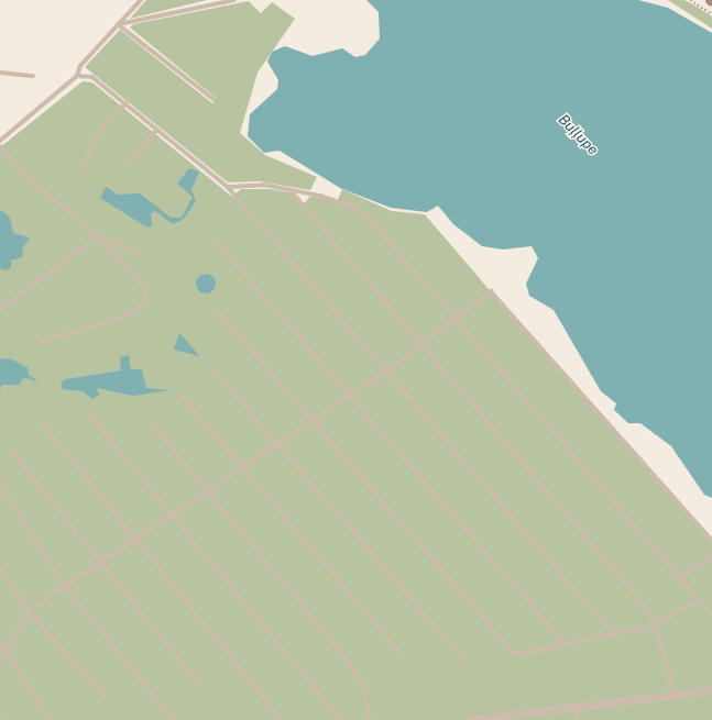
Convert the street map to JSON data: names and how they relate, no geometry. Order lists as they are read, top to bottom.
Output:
{
  "water": ["Buļļupe"]
}
